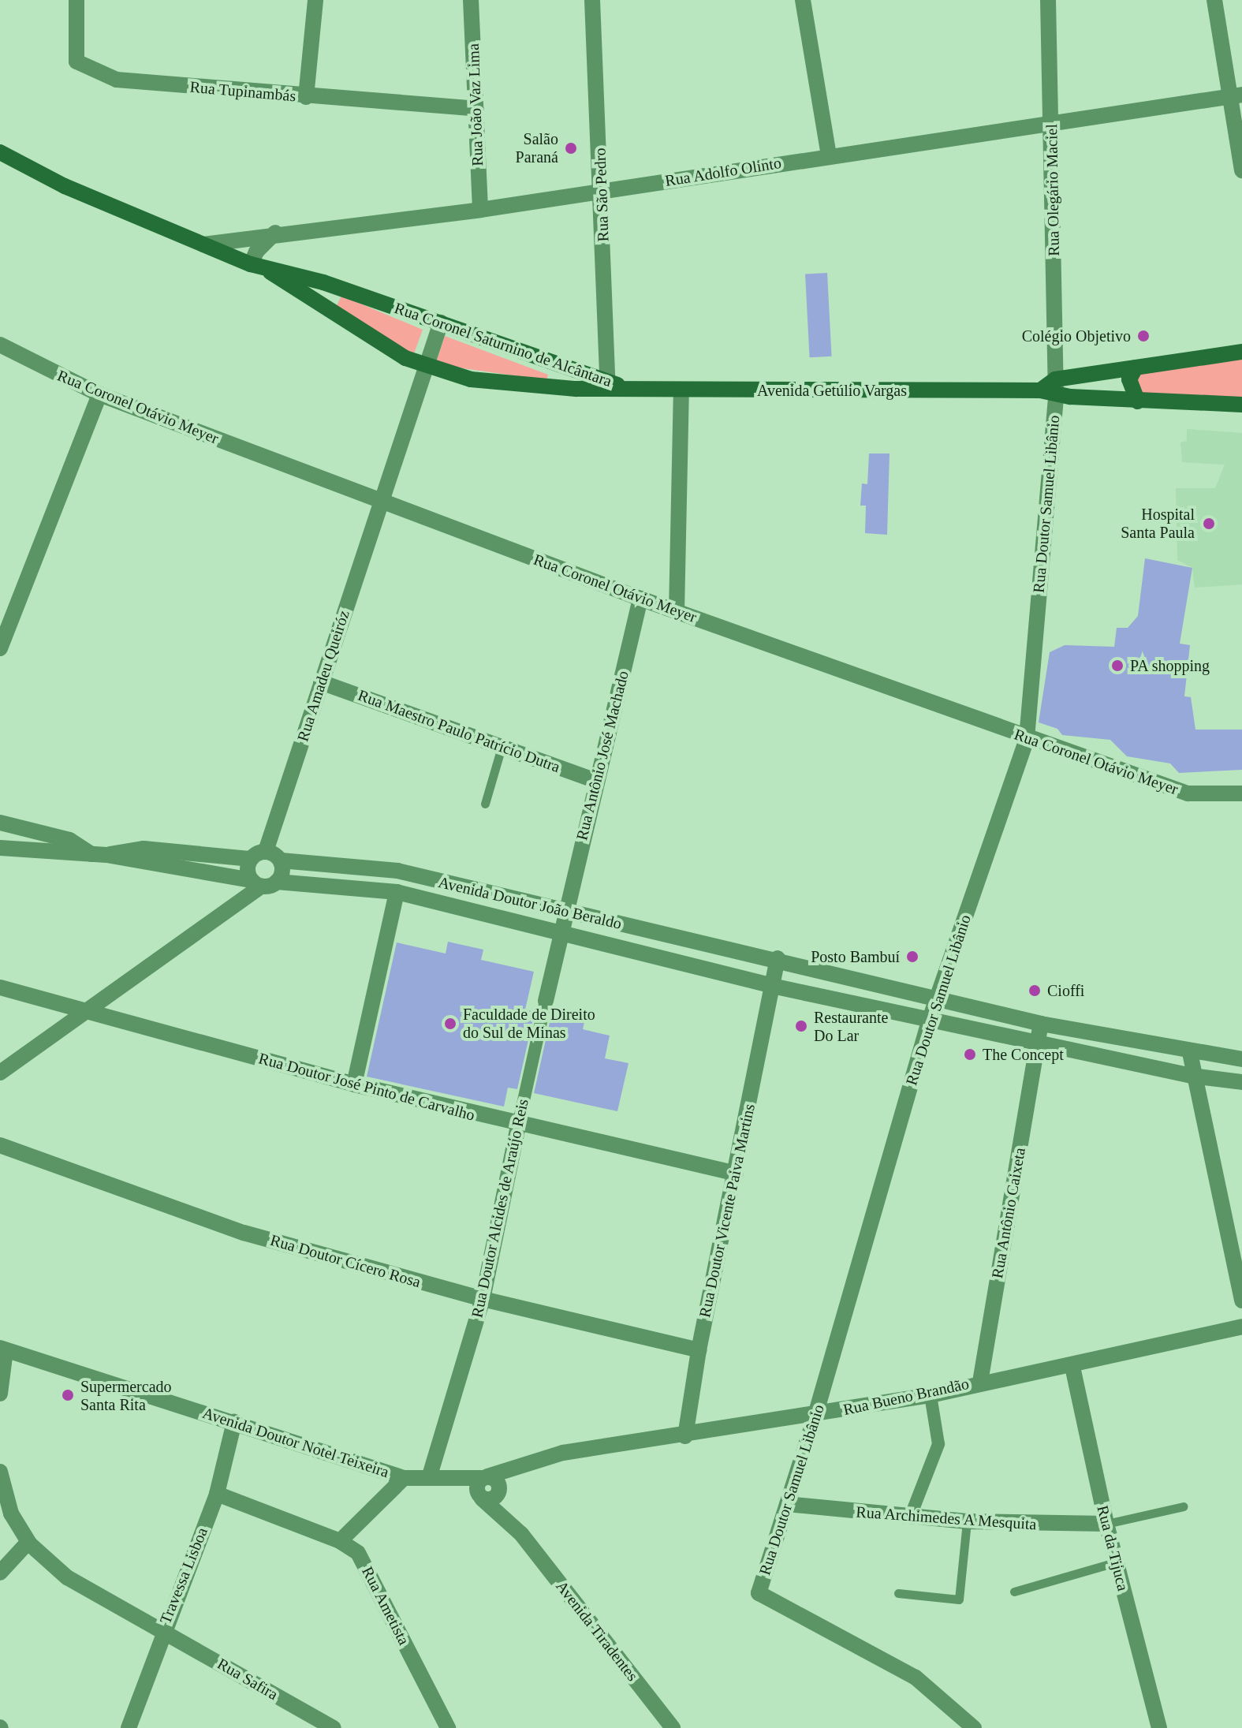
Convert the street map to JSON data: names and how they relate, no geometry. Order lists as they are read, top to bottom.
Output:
{
  "streets": {
    "main road": ["Rua Coronel Saturnino de Alcântara", "Avenida Getúlio Vargas"],
    "street": [
      "Rua Tupinambás",
      "Rua João Vaz Lima",
      "Rua Adolfo Olinto",
      "Rua Olegário Maciel",
      "Rua São Pedro",
      "Rua Coronel Otávio Meyer",
      "Rua Doutor Samuel Libânio",
      "Rua Amadeu Queiróz",
      "Rua Maestro Paulo Patrício Dutra",
      "Rua Antônio José Machado",
      "Avenida Doutor João Beraldo",
      "Rua Doutor José Pinto de Carvalho",
      "Rua Doutor Alcides de Araújo Reis",
      "Rua Doutor Vicente Paiva Martins",
      "Rua Antônio Caixeta",
      "Rua Doutor Cícero Rosa",
      "Rua Bueno Brandão",
      "Avenida Doutor Notel Teixeira",
      "Rua Archimedes A Mesquita",
      "Rua da Tijuca",
      "Travessa Lisboa",
      "Rua Ametista",
      "Avenida Tiradentes",
      "Rua Safira"
    ]
  },
  "crossings": [
    ["Rua Tupinambás", "Rua João Vaz Lima"],
    ["Rua João Vaz Lima", "Rua Adolfo Olinto"],
    ["Rua Adolfo Olinto", "Rua Olegário Maciel"],
    ["Rua Adolfo Olinto", "Rua São Pedro"],
    ["Rua Adolfo Olinto", "Rua Coronel Saturnino de Alcântara"],
    ["Rua Olegário Maciel", "Avenida Getúlio Vargas"],
    ["Rua Olegário Maciel", "Rua Doutor Samuel Libânio"],
    ["Rua São Pedro", "Rua Coronel Saturnino de Alcântara"],
    ["Rua São Pedro", "Avenida Getúlio Vargas"],
    ["Rua Coronel Saturnino de Alcântara", "Avenida Getúlio Vargas"],
    ["Rua Coronel Saturnino de Alcântara", "Rua Amadeu Queiróz"],
    ["Avenida Getúlio Vargas", "Rua Doutor Samuel Libânio"],
    ["Rua Coronel Otávio Meyer", "Rua Doutor Samuel Libânio"],
    ["Rua Coronel Otávio Meyer", "Rua Amadeu Queiróz"],
    ["Rua Coronel Otávio Meyer", "Rua Antônio José Machado"],
    ["Rua Doutor Samuel Libânio", "Avenida Doutor João Beraldo"],
    ["Rua Doutor Samuel Libânio", "Rua Bueno Brandão"],
    ["Rua Doutor Samuel Libânio", "Rua Archimedes A Mesquita"],
    ["Rua Amadeu Queiróz", "Rua Maestro Paulo Patrício Dutra"],
    ["Rua Amadeu Queiróz", "Avenida Doutor João Beraldo"],
    ["Rua Maestro Paulo Patrício Dutra", "Rua Antônio José Machado"],
    ["Rua Antônio José Machado", "Avenida Doutor João Beraldo"],
    ["Rua Antônio José Machado", "Rua Doutor Alcides de Araújo Reis"],
    ["Avenida Doutor João Beraldo", "Rua Doutor Alcides de Araújo Reis"],
    ["Avenida Doutor João Beraldo", "Rua Doutor Vicente Paiva Martins"],
    ["Avenida Doutor João Beraldo", "Rua Antônio Caixeta"],
    ["Rua Doutor José Pinto de Carvalho", "Rua Doutor Alcides de Araújo Reis"],
    ["Rua Doutor José Pinto de Carvalho", "Rua Doutor Vicente Paiva Martins"],
    ["Rua Doutor Alcides de Araújo Reis", "Rua Doutor Cícero Rosa"],
    ["Rua Doutor Alcides de Araújo Reis", "Avenida Doutor Notel Teixeira"],
    ["Rua Doutor Vicente Paiva Martins", "Rua Doutor Cícero Rosa"],
    ["Rua Doutor Vicente Paiva Martins", "Rua Bueno Brandão"],
    ["Rua Antônio Caixeta", "Rua Bueno Brandão"],
    ["Rua Bueno Brandão", "Avenida Doutor Notel Teixeira"],
    ["Rua Bueno Brandão", "Rua da Tijuca"],
    ["Rua Bueno Brandão", "Avenida Tiradentes"],
    ["Avenida Doutor Notel Teixeira", "Travessa Lisboa"],
    ["Avenida Doutor Notel Teixeira", "Avenida Tiradentes"],
    ["Rua Archimedes A Mesquita", "Rua da Tijuca"],
    ["Travessa Lisboa", "Rua Ametista"],
    ["Travessa Lisboa", "Rua Safira"]
  ],
  "places": [
    "Salão Paraná",
    "Colégio Objetivo",
    "Hospital Santa Paula",
    "PA shopping",
    "Posto Bambuí",
    "Cioffi",
    "Faculdade de Direito do Sul de Minas",
    "Restaurante Do Lar",
    "The Concept",
    "Supermercado Santa Rita"
  ]
}
